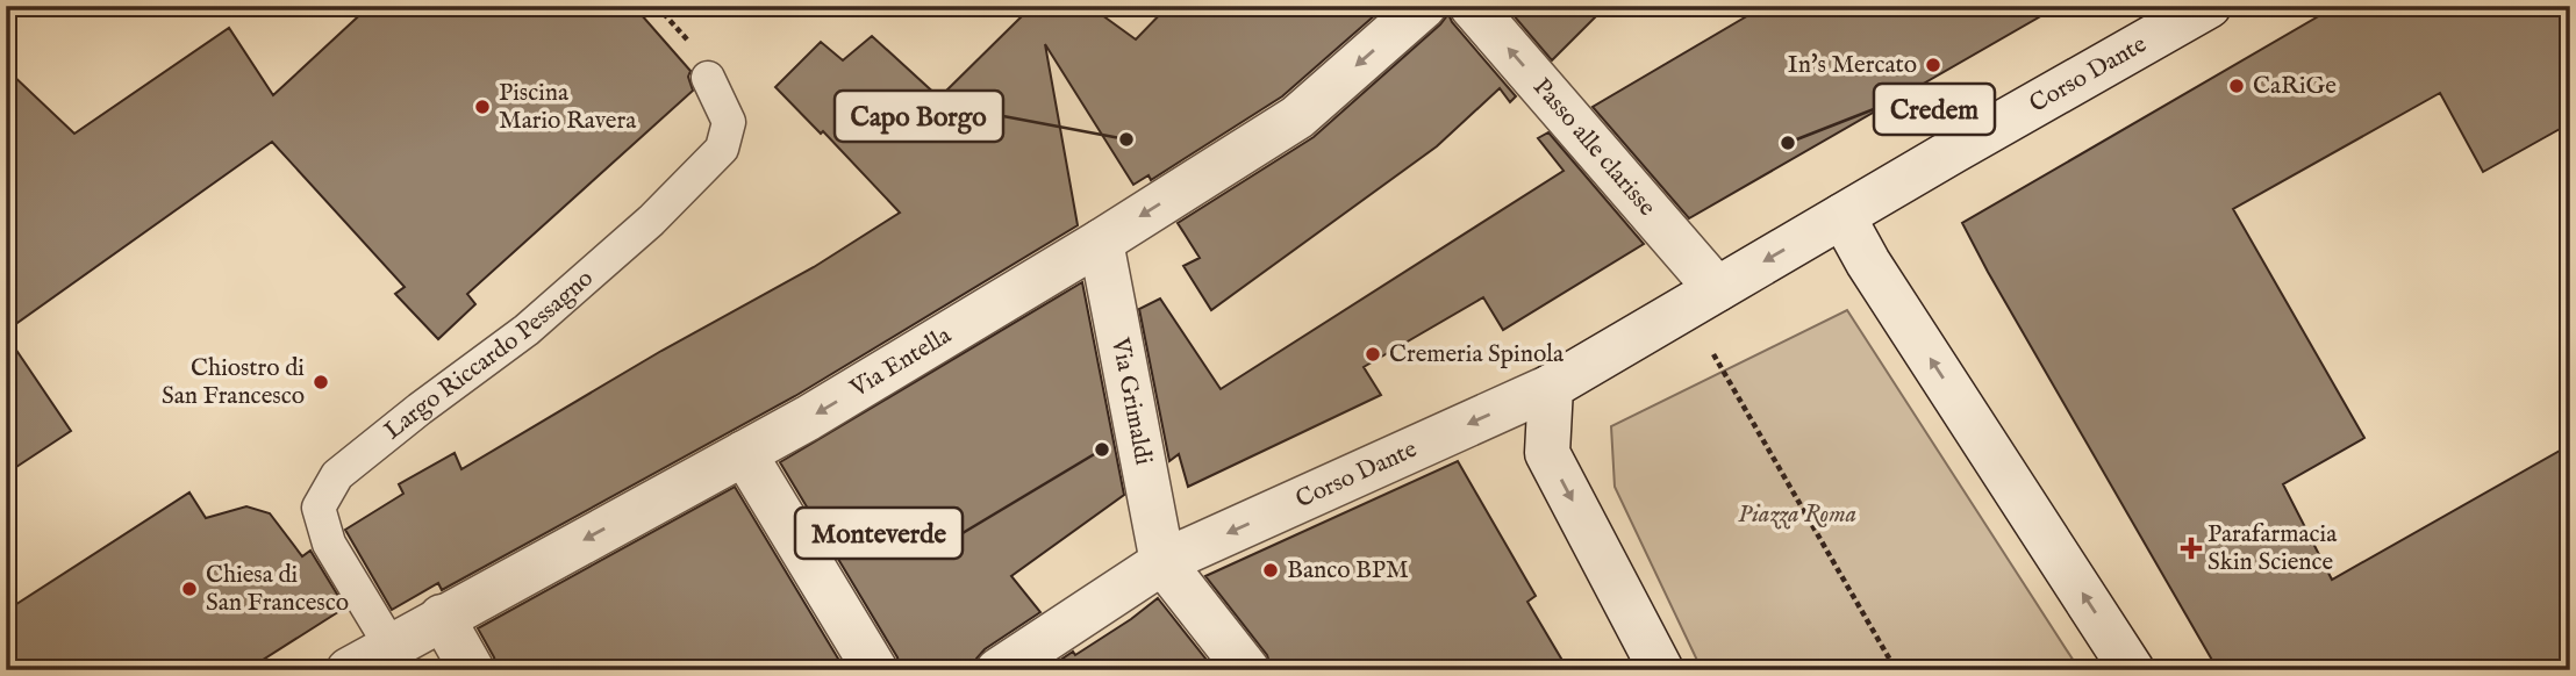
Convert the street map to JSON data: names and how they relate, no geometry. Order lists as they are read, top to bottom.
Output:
{
  "streets": {
    "street": [
      "Corso Dante",
      "Passo alle clarisse",
      "Via Entella",
      "Via Grimaldi"
    ],
    "lane": ["Largo Riccardo Pessagno"]
  },
  "crossings": [
    ["Corso Dante", "Via Grimaldi"],
    ["Largo Riccardo Pessagno", "Via Entella"],
    ["Via Entella", "Via Grimaldi"]
  ],
  "one_way": ["Corso Dante", "Passo alle clarisse", "Via Entella"],
  "parks": ["Piazza Roma"],
  "places": {
    "other": [
      "In's Mercato",
      "CaRiGe",
      "Piscina Mario Ravera",
      "Capo Borgo",
      "Credem",
      "Cremeria Spinola",
      "Chiostro di San Francesco",
      "Monteverde",
      "Banco BPM",
      "Chiesa di San Francesco"
    ],
    "health": ["Parafarmacia Skin Science"]
  }
}
